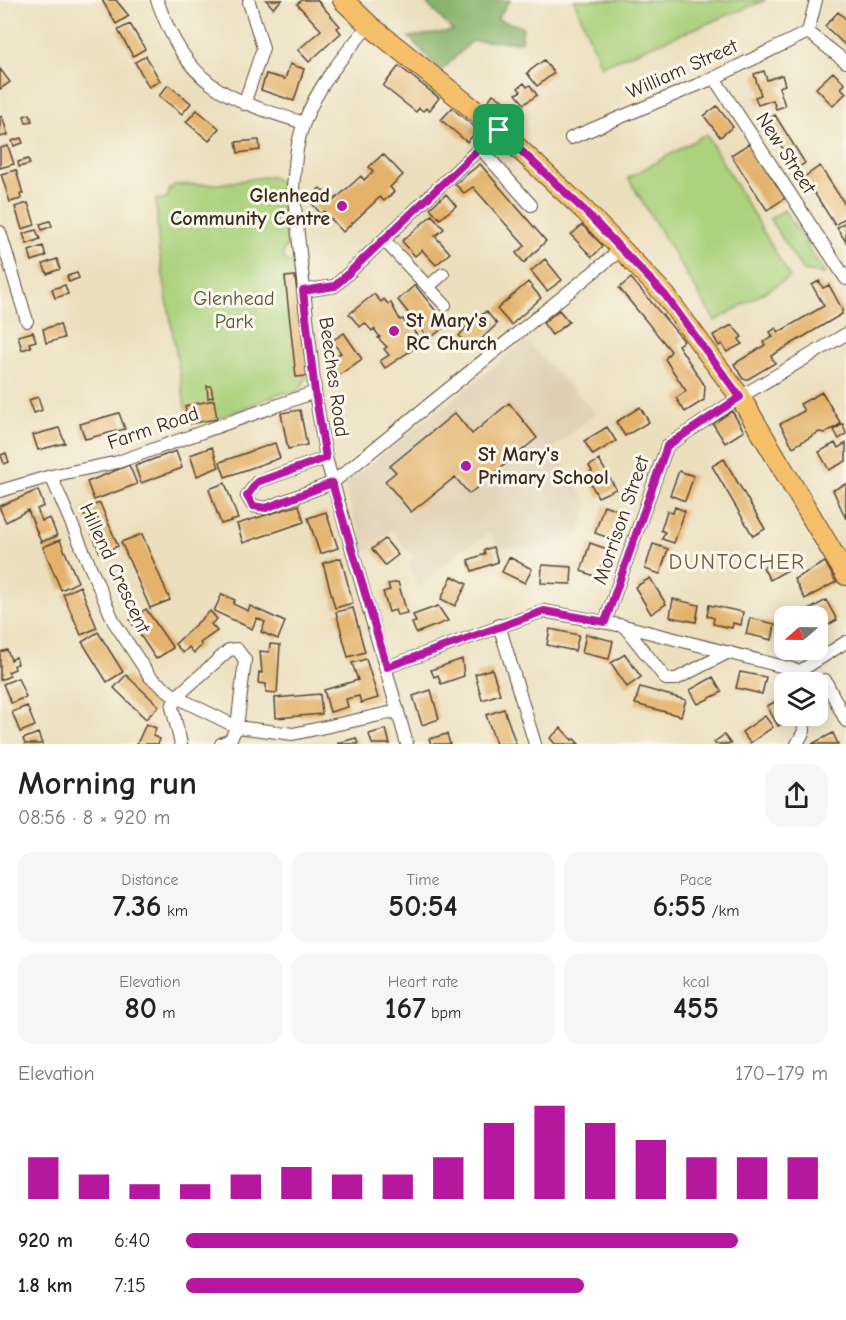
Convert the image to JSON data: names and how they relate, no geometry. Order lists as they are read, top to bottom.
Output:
{
  "streets": {
    "street": [
      "William Street",
      "New Street",
      "Beeches Road",
      "Farm Road",
      "Morrison Street",
      "Hillend Crescent"
    ]
  },
  "crossings": [
    ["William Street", "New Street"],
    ["Beeches Road", "Farm Road"],
    ["Beeches Road", "Hillend Crescent"],
    ["Farm Road", "Hillend Crescent"]
  ],
  "districts": ["DUNTOCHER"],
  "parks": ["Glenhead Park"],
  "places": ["Glenhead Community Centre", "St Mary's RC Church", "St Mary's Primary School"],
  "north": "left",
  "page": {
    "heading": ["Morning run", "08:56 · 8 × 920 m"],
    "stats": [
      ["Distance", "7.36 km"],
      ["Time", "50:54"],
      ["Pace", "6:55 /km"],
      ["Elevation", "80 m"],
      ["Heart rate", "167 bpm"],
      ["kcal", "455"]
    ],
    "chart": ["Elevation", "170–179 m"],
    "list": [
      {
        "name": "920 m",
        "note": "6:40"
      },
      {
        "name": "1.8 km",
        "note": "7:15"
      }
    ]
  }
}
